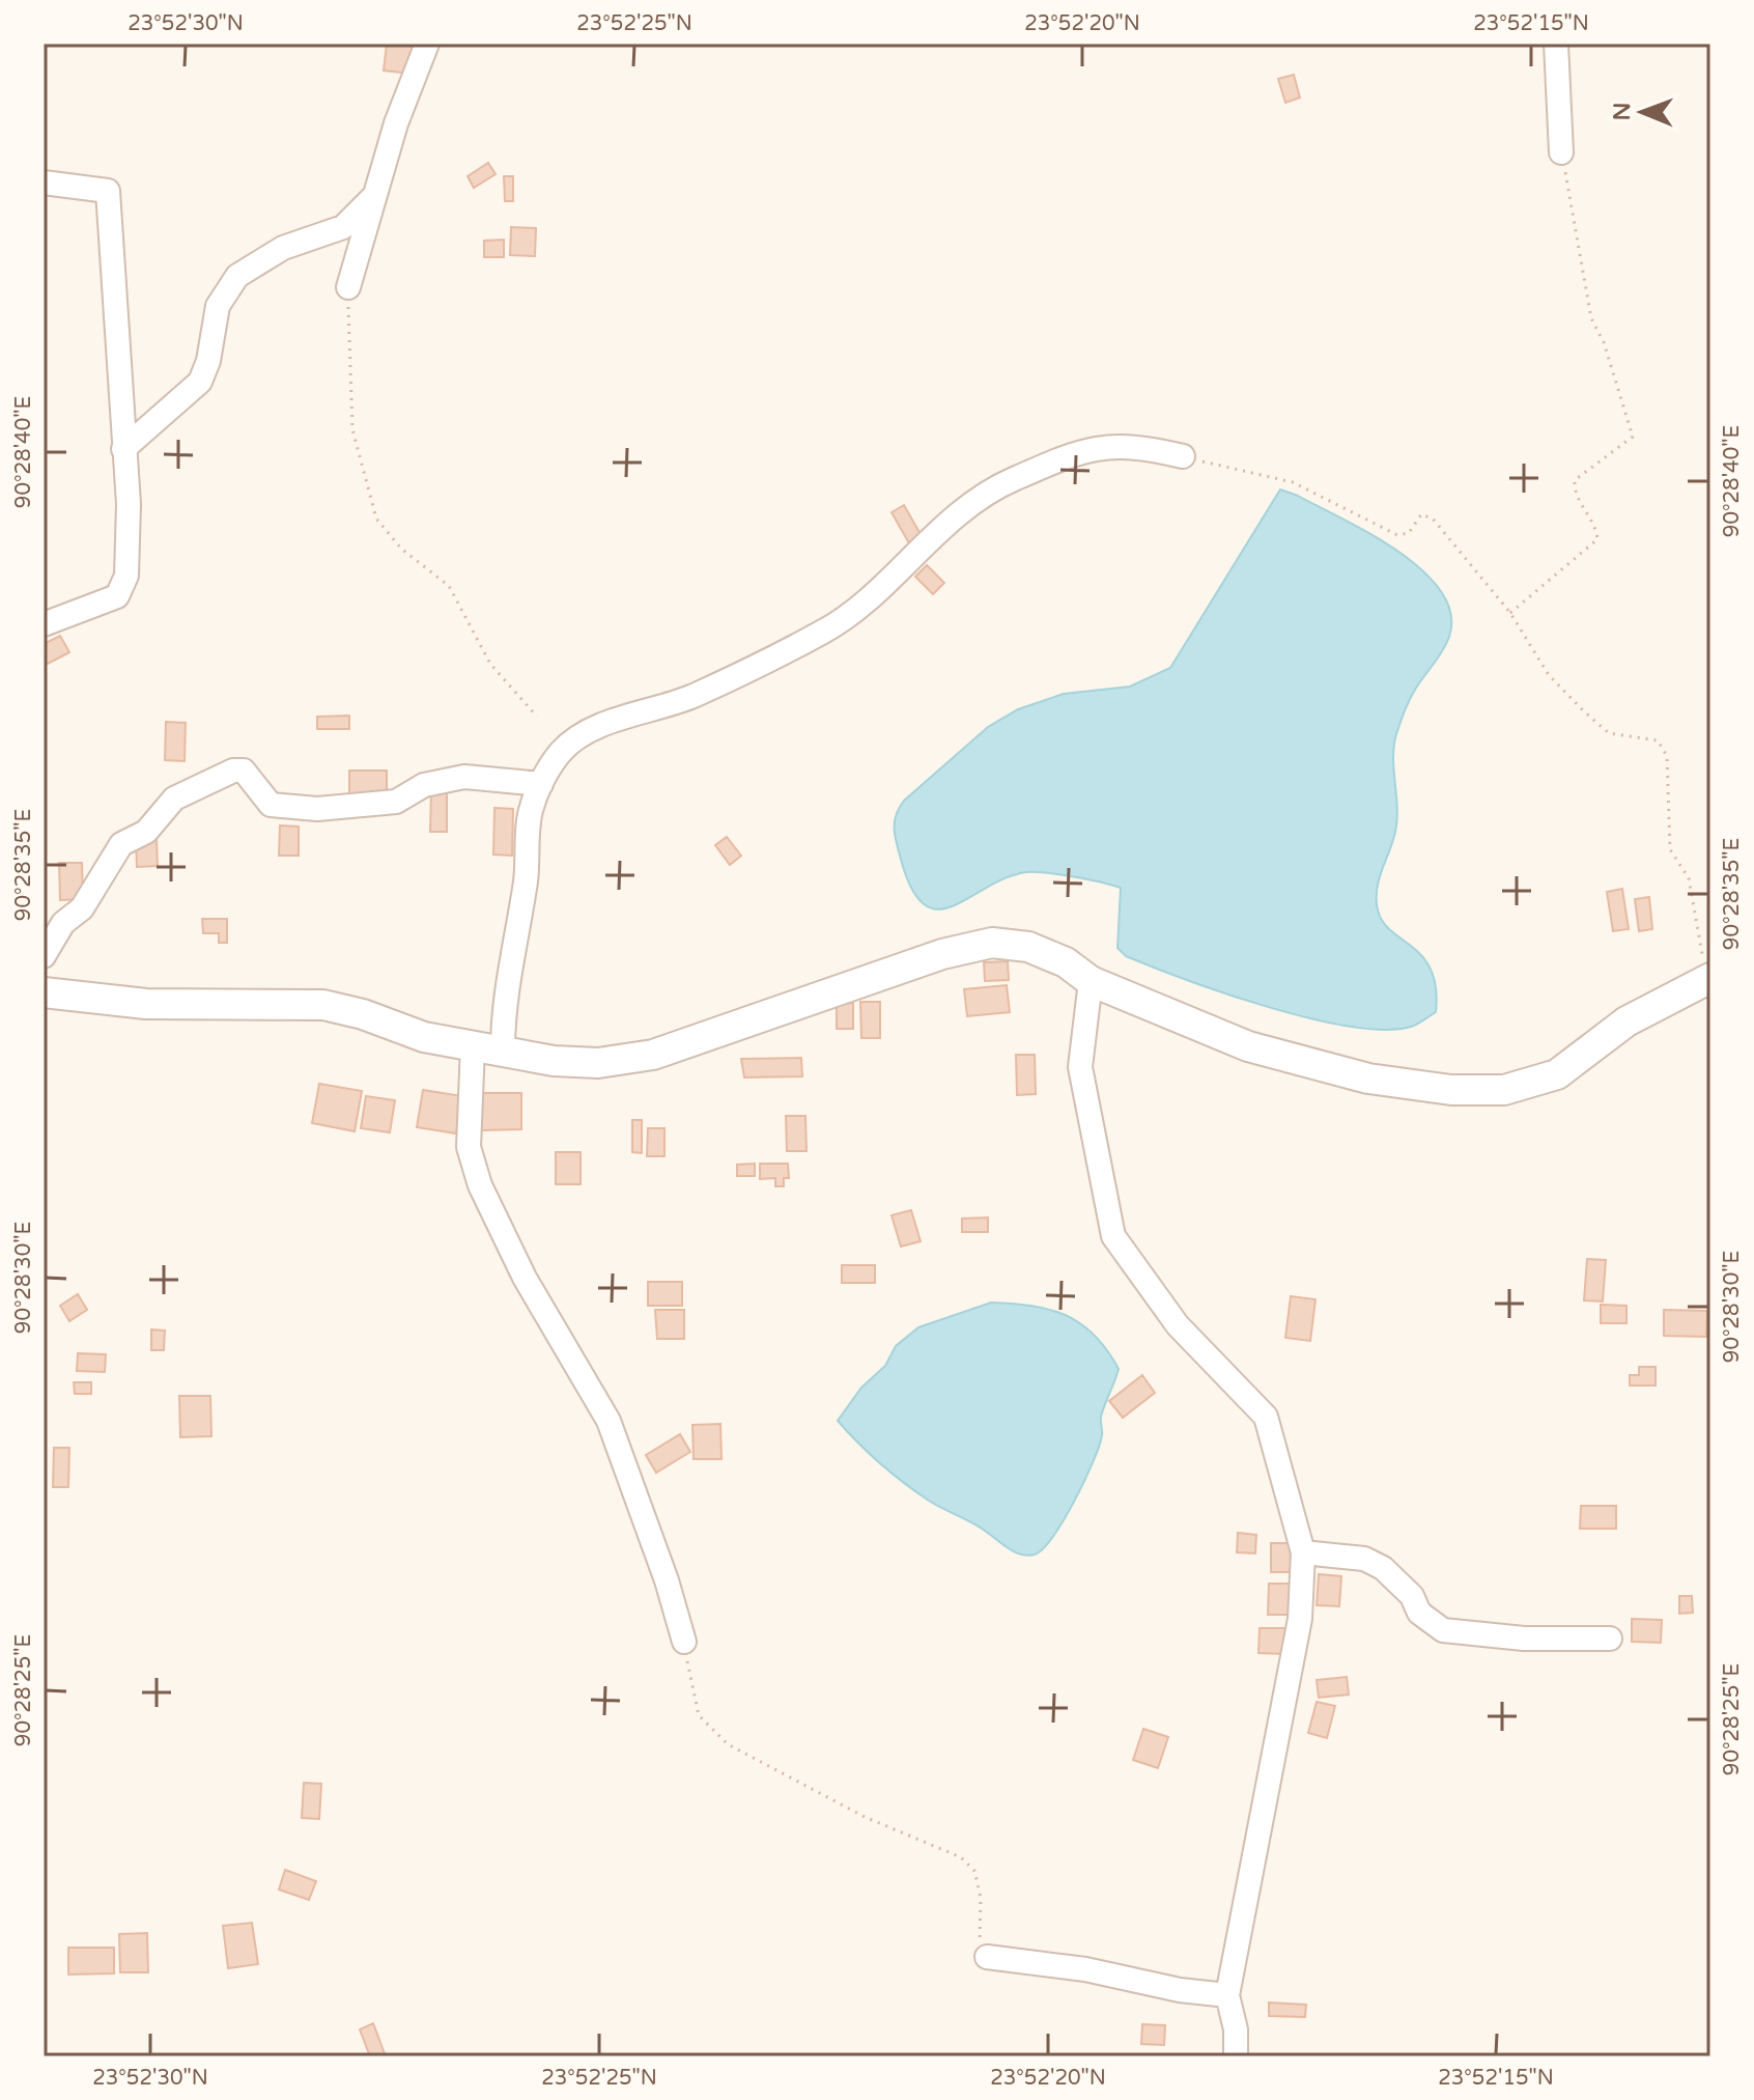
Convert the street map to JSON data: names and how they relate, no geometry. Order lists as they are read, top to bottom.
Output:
{
  "north": "left",
  "coordinates": [
    "23°52'30\"N",
    "23°52'25\"N",
    "23°52'20\"N",
    "23°52'15\"N",
    "90°28'40\"E",
    "90°28'35\"E",
    "90°28'30\"E",
    "90°28'25\"E"
  ]
}
